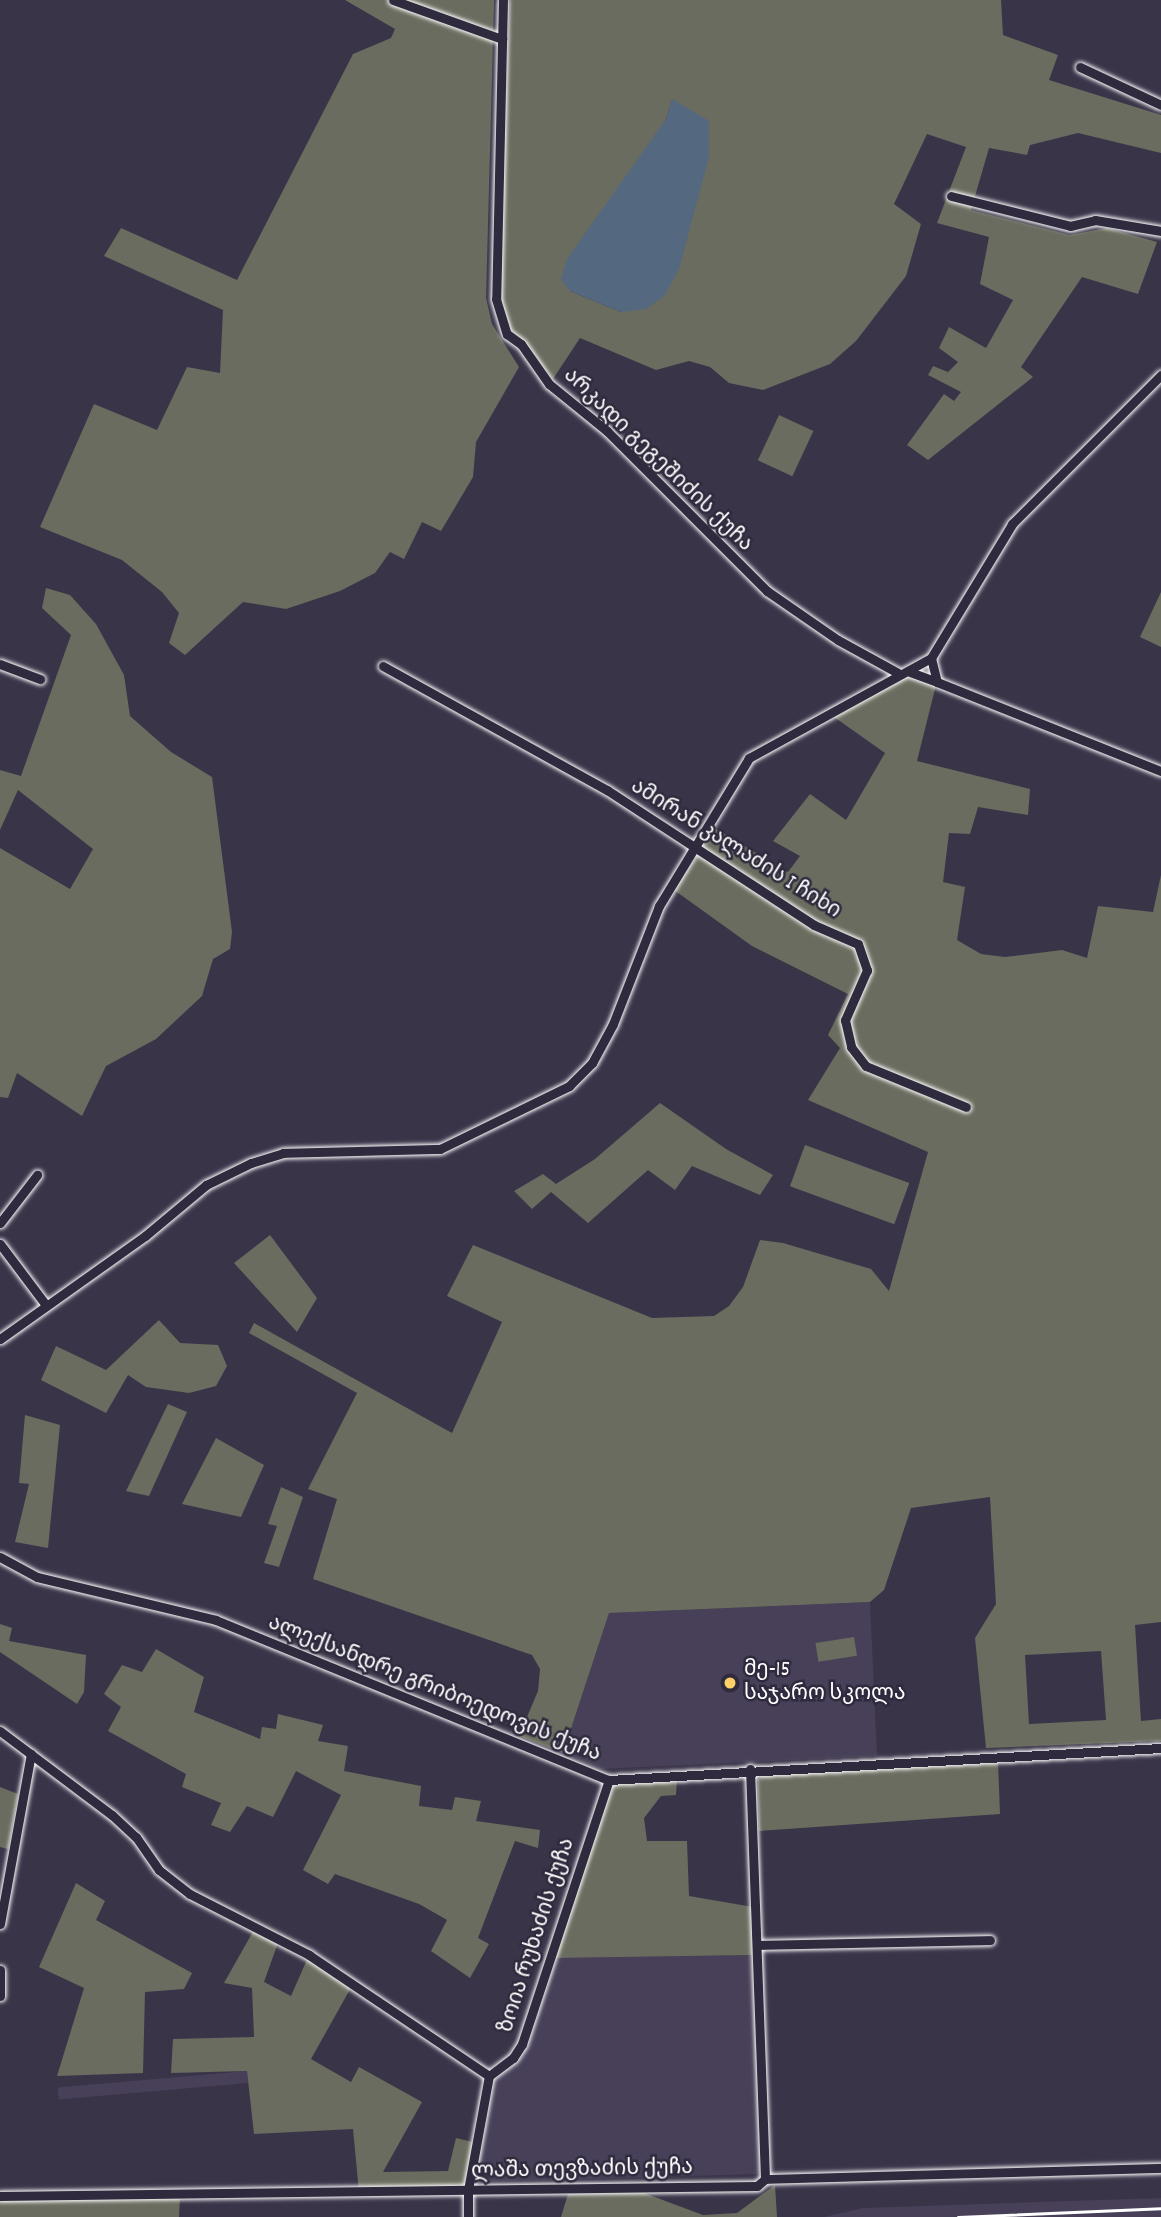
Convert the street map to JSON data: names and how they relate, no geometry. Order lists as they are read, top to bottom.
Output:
{
  "streets": {
    "street": [
      "არკადი გეგეშიძის ქუჩა",
      "ამირან კალაძის I ჩიხი",
      "ალექსანდრე გრიბოედოვის ქუჩა",
      "ზოია რუხაძის ქუჩა",
      "ლაშა თევზაძის ქუჩა"
    ]
  },
  "crossings": [
    ["ალექსანდრე გრიბოედოვის ქუჩა", "ზოია რუხაძის ქუჩა"]
  ],
  "places": ["მე-15 საჯარო სკოლა"]
}
